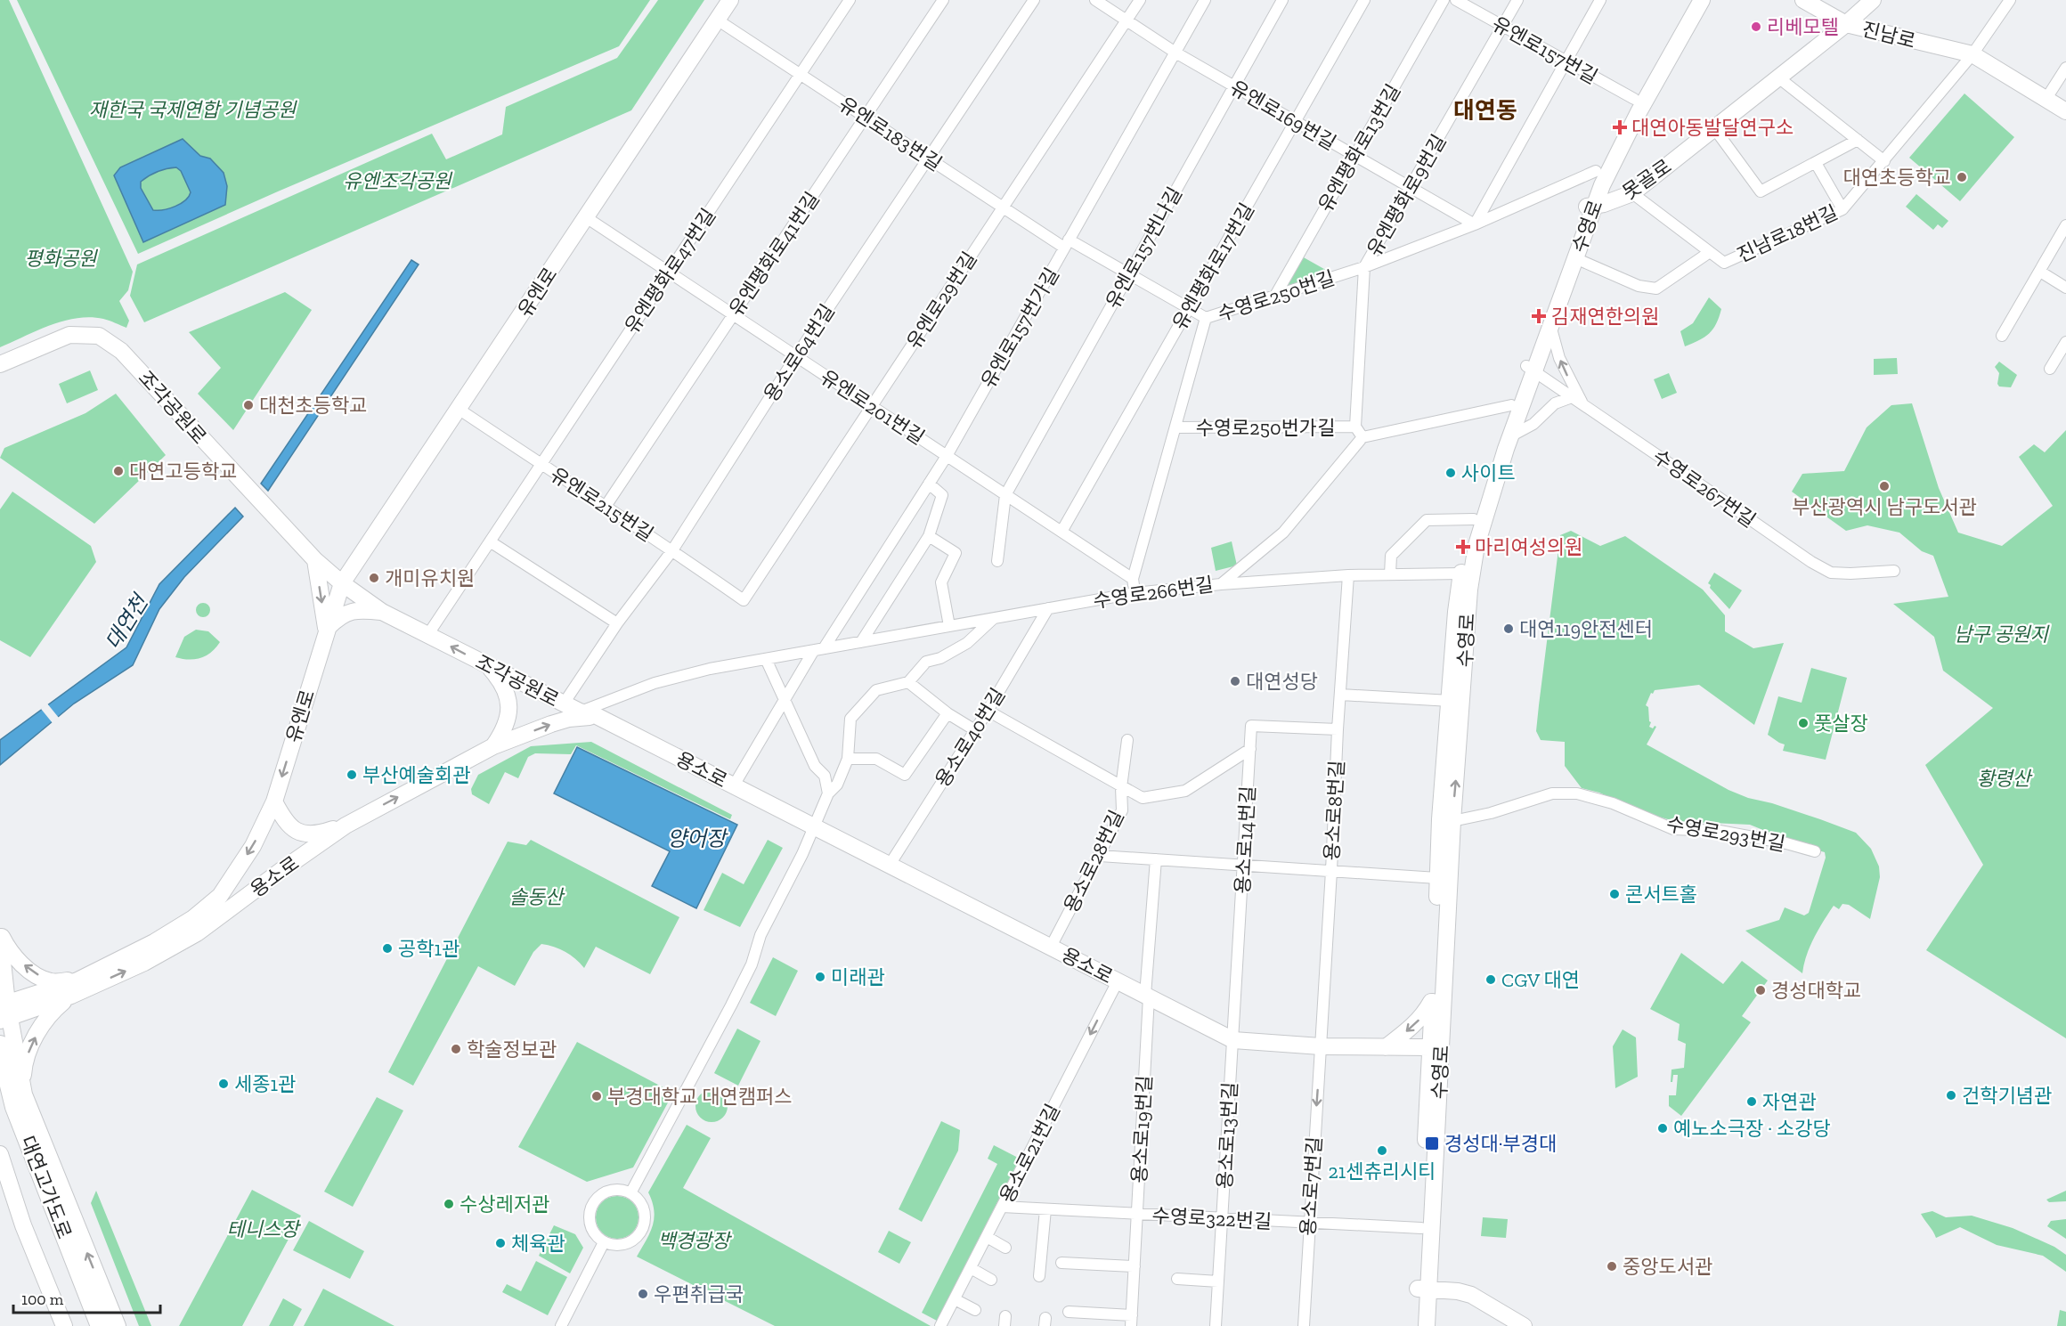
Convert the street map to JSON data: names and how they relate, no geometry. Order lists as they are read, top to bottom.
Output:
{
  "streets": {
    "highway": ["대연고가도로"],
    "main road": [
      "진남로",
      "못골로",
      "수영로",
      "유엔로",
      "조각공원로",
      "용소로"
    ],
    "street": [
      "유엔로157번길",
      "유엔로169번길",
      "유엔로183번길",
      "유엔평화로13번길",
      "유엔평화로9번길",
      "진남로18번길",
      "유엔로157번나길",
      "유엔평화로41번길",
      "유엔평화로17번길",
      "유엔평화로47번길",
      "수영로250번길",
      "유엔로29번길",
      "유엔로157번가길",
      "용소로64번길",
      "유엔로201번길",
      "수영로250번가길",
      "수영로267번길",
      "유엔로215번길",
      "수영로266번길",
      "용소로40번길",
      "용소로8번길",
      "수영로293번길",
      "용소로14번길",
      "용소로28번길",
      "용소로19번길",
      "용소로13번길",
      "용소로21번길",
      "용소로7번길",
      "수영로322번길"
    ]
  },
  "crossings": [
    ["진남로", "못골로"],
    ["진남로", "진남로18번길"],
    ["유엔로157번길", "유엔평화로9번길"],
    ["유엔로157번길", "수영로"],
    ["유엔로169번길", "유엔평화로13번길"],
    ["유엔로169번길", "유엔평화로9번길"],
    ["유엔로169번길", "유엔로157번나길"],
    ["유엔로169번길", "유엔평화로17번길"],
    ["유엔로169번길", "수영로250번길"],
    ["유엔로169번길", "유엔로29번길"],
    ["유엔로169번길", "유엔로157번가길"],
    ["유엔로183번길", "유엔로157번나길"],
    ["유엔로183번길", "유엔평화로41번길"],
    ["유엔로183번길", "유엔평화로17번길"],
    ["유엔로183번길", "유엔평화로47번길"],
    ["유엔로183번길", "유엔로"],
    ["유엔로183번길", "수영로250번길"],
    ["유엔로183번길", "유엔로29번길"],
    ["유엔로183번길", "유엔로157번가길"],
    ["유엔로183번길", "용소로64번길"],
    ["유엔평화로13번길", "수영로250번길"],
    ["못골로", "수영로"],
    ["유엔평화로9번길", "수영로250번길"],
    ["유엔평화로9번길", "수영로250번가길"],
    ["수영로", "수영로250번길"],
    ["수영로", "수영로267번길"],
    ["수영로", "용소로"],
    ["수영로", "수영로293번길"],
    ["수영로", "수영로322번길"],
    ["유엔로157번나길", "유엔로201번길"],
    ["유엔평화로41번길", "유엔로201번길"],
    ["유엔평화로41번길", "유엔로215번길"],
    ["유엔평화로17번길", "유엔로201번길"],
    ["유엔평화로47번길", "조각공원로"],
    ["유엔평화로47번길", "유엔로201번길"],
    ["유엔평화로47번길", "유엔로215번길"],
    ["유엔로", "조각공원로"],
    ["유엔로", "유엔로201번길"],
    ["유엔로", "유엔로215번길"],
    ["수영로250번길", "유엔로201번길"],
    ["수영로250번길", "수영로250번가길"],
    ["유엔로29번길", "유엔로201번길"],
    ["유엔로29번길", "유엔로215번길"],
    ["유엔로157번가길", "유엔로201번길"],
    ["유엔로157번가길", "수영로266번길"],
    ["유엔로157번가길", "용소로"],
    ["용소로64번길", "조각공원로"],
    ["용소로64번길", "유엔로201번길"],
    ["용소로64번길", "유엔로215번길"],
    ["조각공원로", "수영로266번길"],
    ["조각공원로", "용소로"],
    ["수영로266번길", "용소로40번길"],
    ["용소로40번길", "용소로"],
    ["용소로", "용소로8번길"],
    ["용소로", "용소로14번길"],
    ["용소로", "용소로28번길"],
    ["용소로", "용소로19번길"],
    ["용소로", "용소로13번길"],
    ["용소로", "용소로21번길"],
    ["용소로", "용소로7번길"],
    ["용소로8번길", "용소로14번길"],
    ["용소로8번길", "용소로7번길"],
    ["용소로14번길", "용소로13번길"],
    ["용소로19번길", "수영로322번길"],
    ["용소로13번길", "수영로322번길"],
    ["용소로21번길", "수영로322번길"],
    ["용소로7번길", "수영로322번길"]
  ],
  "one_way": [
    "유엔로",
    "용소로",
    "용소로21번길",
    "용소로7번길"
  ],
  "districts": ["대연동"],
  "water": ["대연천", "양어장"],
  "parks": [
    "재한국 국제연합 기념공원",
    "유엔조각공원",
    "평화공원",
    "남구 공원지",
    "황령산",
    "솔동산",
    "테니스장",
    "백경광장"
  ],
  "places": {
    "other": [
      "리베모텔",
      "대연초등학교",
      "대천초등학교",
      "대연고등학교",
      "사이트",
      "부산광역시 남구도서관",
      "개미유치원",
      "대연119안전센터",
      "대연성당",
      "풋살장",
      "부산예술회관",
      "콘서트홀",
      "공학1관",
      "미래관",
      "CGV 대연",
      "경성대학교",
      "학술정보관",
      "세종1관",
      "건학기념관",
      "부경대학교 대연캠퍼스",
      "자연관",
      "예노소극장 · 소강당",
      "21센츄리시티",
      "수상레저관",
      "체육관",
      "중앙도서관",
      "우편취급국"
    ],
    "health": ["대연아동발달연구소", "김재연한의원", "마리여성의원"],
    "transit": ["경성대·부경대"]
  },
  "scale_bar": "100 m"
}
